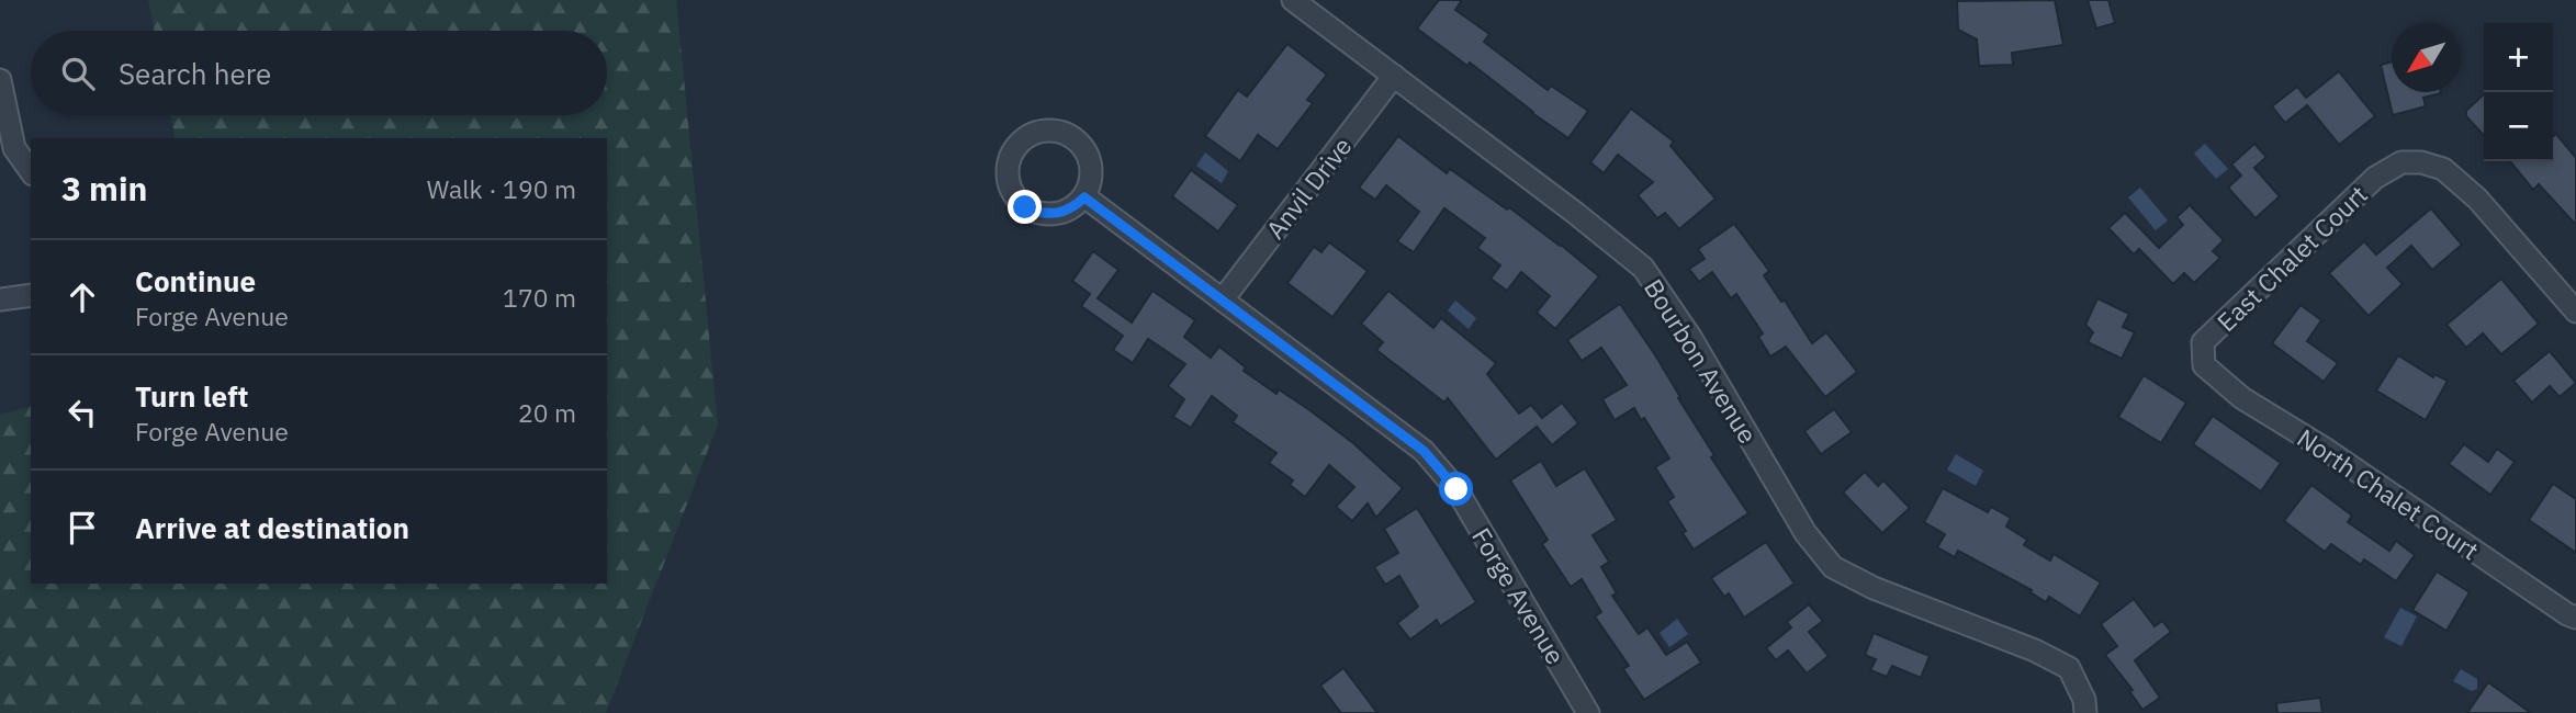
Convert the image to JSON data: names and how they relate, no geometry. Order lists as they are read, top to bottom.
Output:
{
  "streets": {
    "street": [
      "Anvil Drive",
      "East Chalet Court",
      "Bourbon Avenue",
      "North Chalet Court",
      "Forge Avenue"
    ]
  },
  "crossings": [
    ["Anvil Drive", "Bourbon Avenue"],
    ["Anvil Drive", "Forge Avenue"],
    ["East Chalet Court", "North Chalet Court"]
  ],
  "north": "bottom left",
  "page": {
    "map_buttons": ["+", "−"],
    "search": "Search here",
    "heading": ["3 min", "Walk · 190 m"],
    "list": [
      ["Continue", "Forge Avenue", "170 m"],
      ["Turn left", "Forge Avenue", "20 m"],
      "Arrive at destination"
    ]
  }
}
